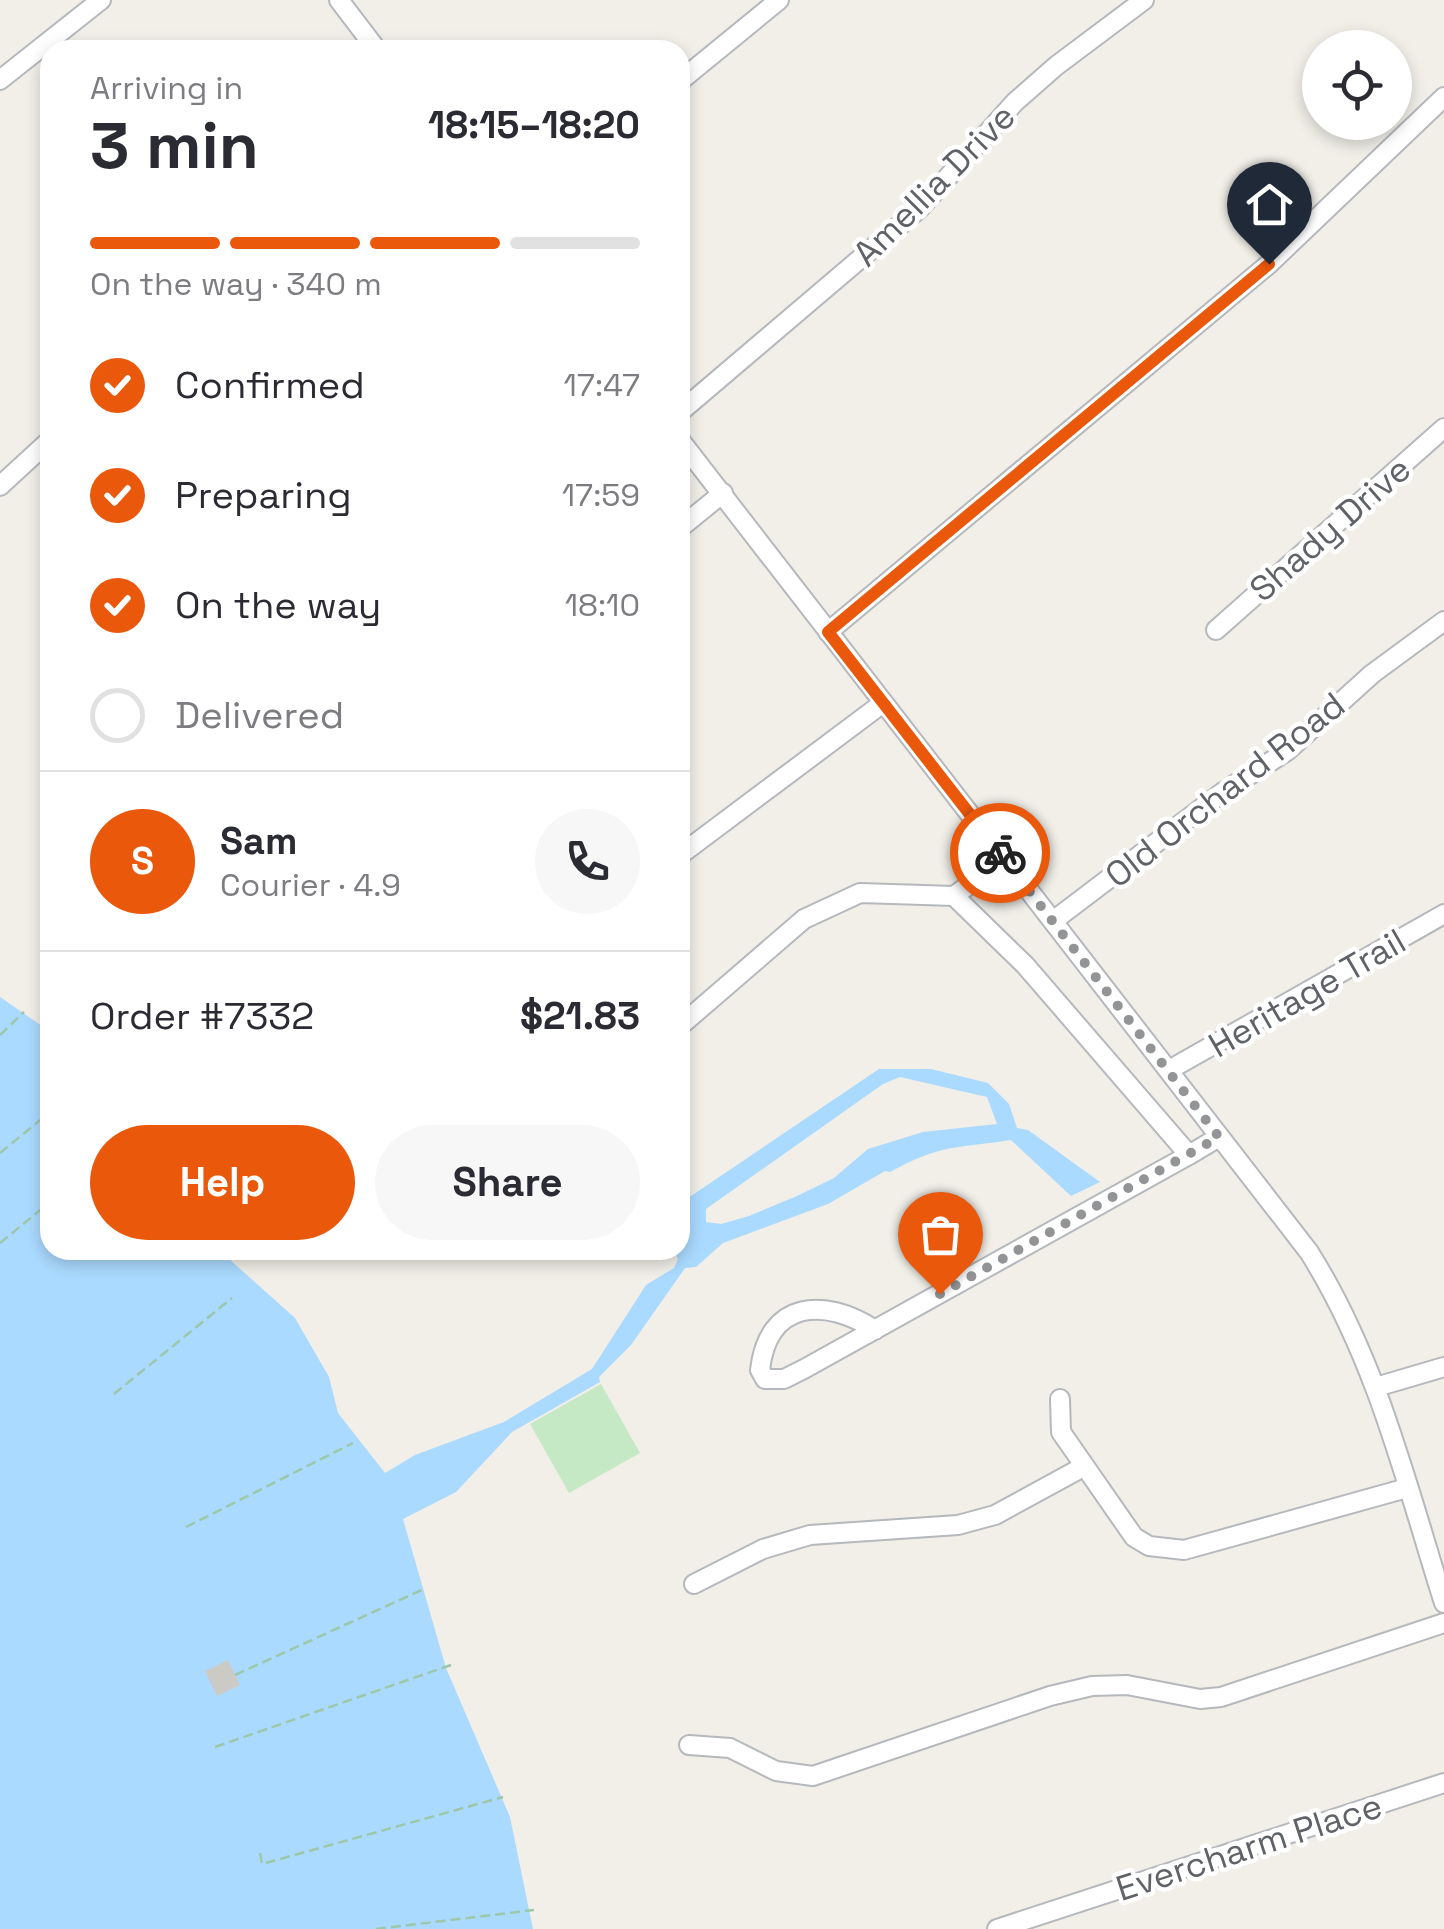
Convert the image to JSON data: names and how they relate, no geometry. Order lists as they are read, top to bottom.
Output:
{
  "streets": {
    "street": [
      "Amellia Drive",
      "Shady Drive",
      "Old Orchard Road",
      "Heritage Trail",
      "Evercharm Place"
    ]
  },
  "page": {
    "heading": ["3 min", "Arriving in", "18:15–18:20"],
    "panel": [
      "Sam",
      "Courier · 4.9",
      "Order #7332",
      "$21.83"
    ],
    "bar": "On the way · 340 m",
    "list": [
      ["Confirmed", "17:47"],
      ["Preparing", "17:59"],
      ["On the way", "18:10"],
      "Delivered"
    ],
    "round": "S",
    "buttons": ["Help", "Share"]
  }
}
